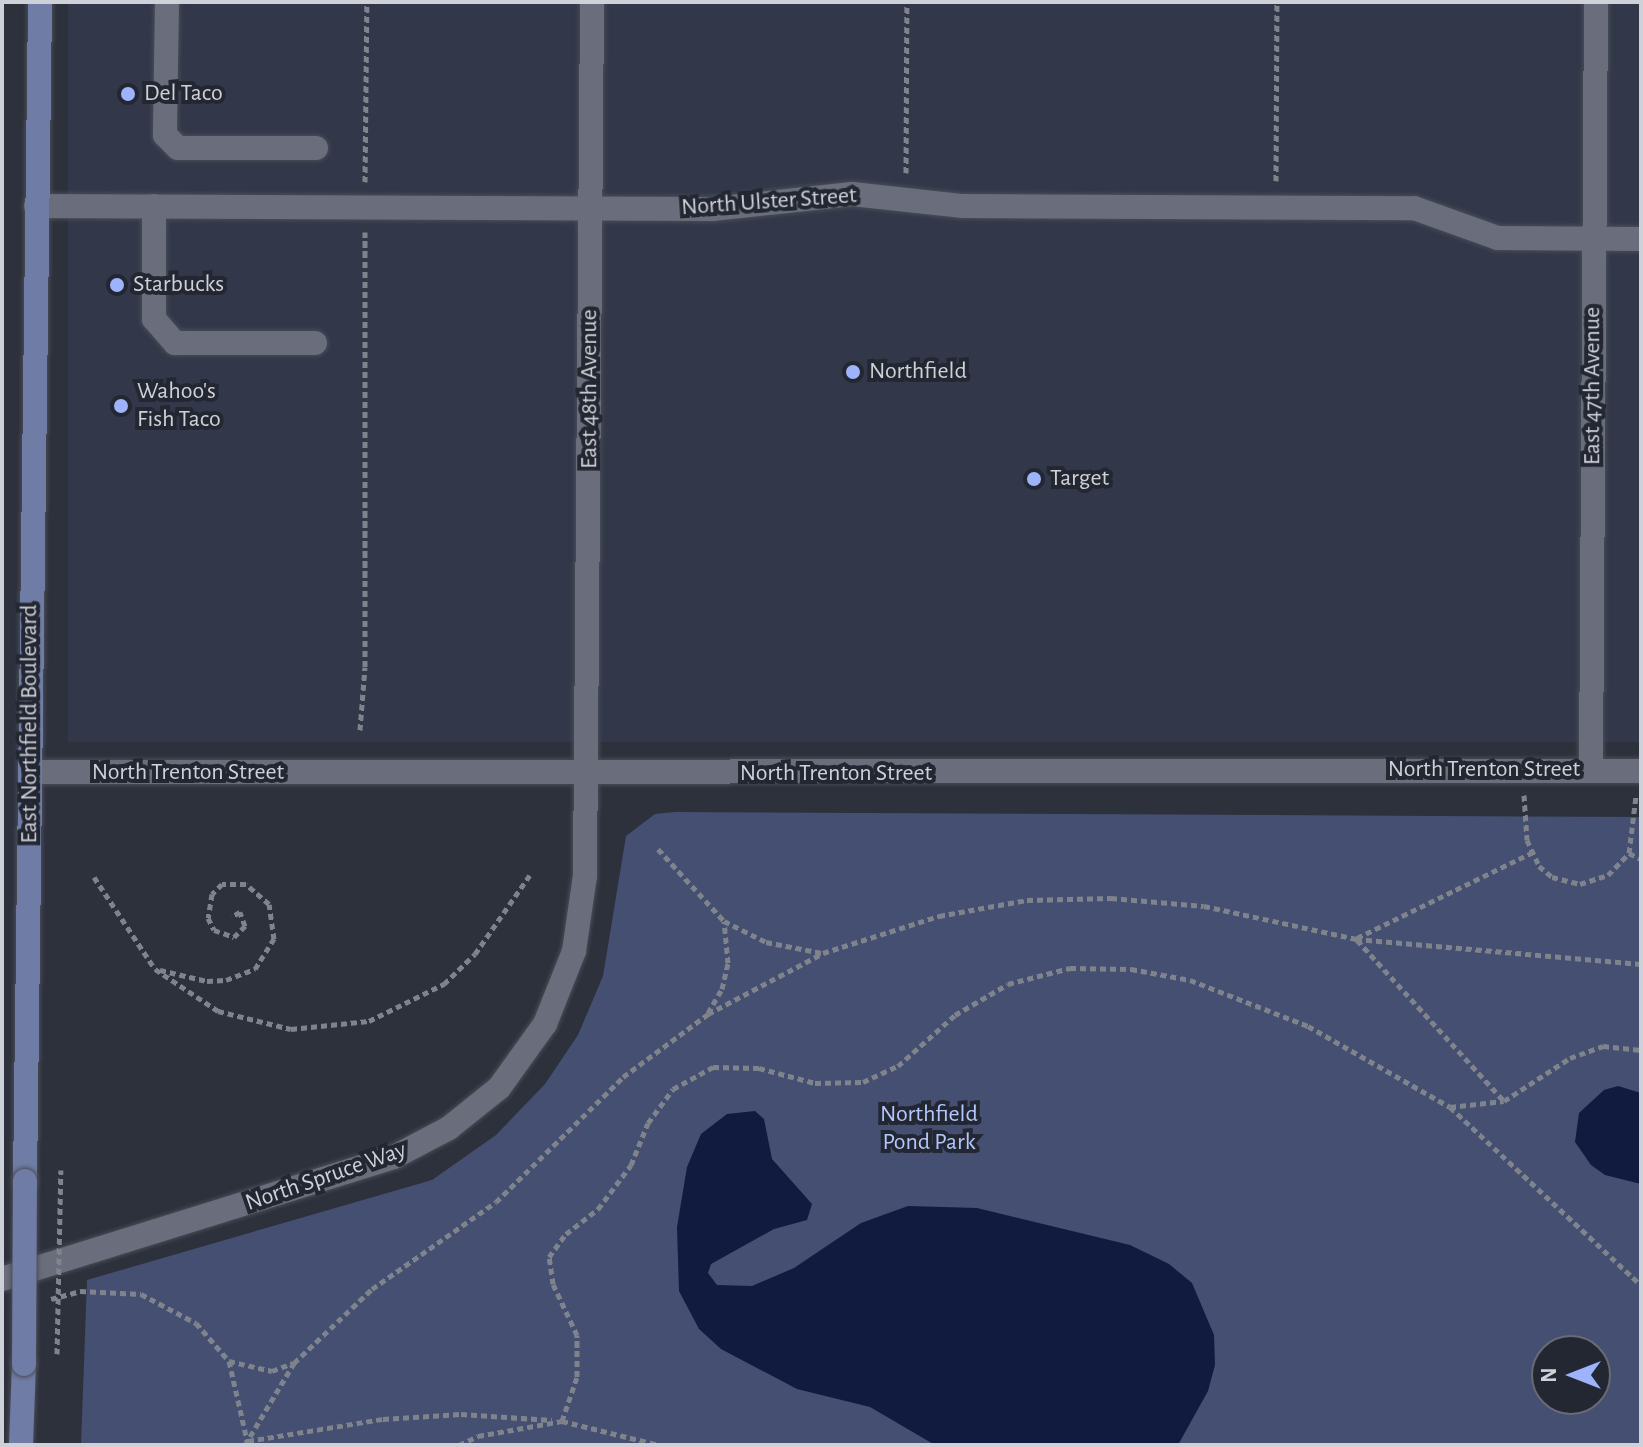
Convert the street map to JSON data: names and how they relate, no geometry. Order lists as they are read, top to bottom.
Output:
{
  "streets": {
    "main road": ["East Northfield Boulevard"],
    "street": [
      "North Ulster Street",
      "East 47th Avenue",
      "East 48th Avenue",
      "North Trenton Street",
      "North Spruce Way"
    ]
  },
  "crossings": [
    ["North Ulster Street", "East 47th Avenue"],
    ["North Ulster Street", "East 48th Avenue"],
    ["North Ulster Street", "East Northfield Boulevard"],
    ["East 47th Avenue", "North Trenton Street"],
    ["East 48th Avenue", "North Trenton Street"],
    ["East 48th Avenue", "North Spruce Way"],
    ["East Northfield Boulevard", "North Trenton Street"],
    ["North Trenton Street", "North Spruce Way"]
  ],
  "parks": ["Northfield Pond Park"],
  "places": [
    "Del Taco",
    "Starbucks",
    "Northfield",
    "Wahoo's Fish Taco",
    "Target"
  ],
  "north": "left"
}
